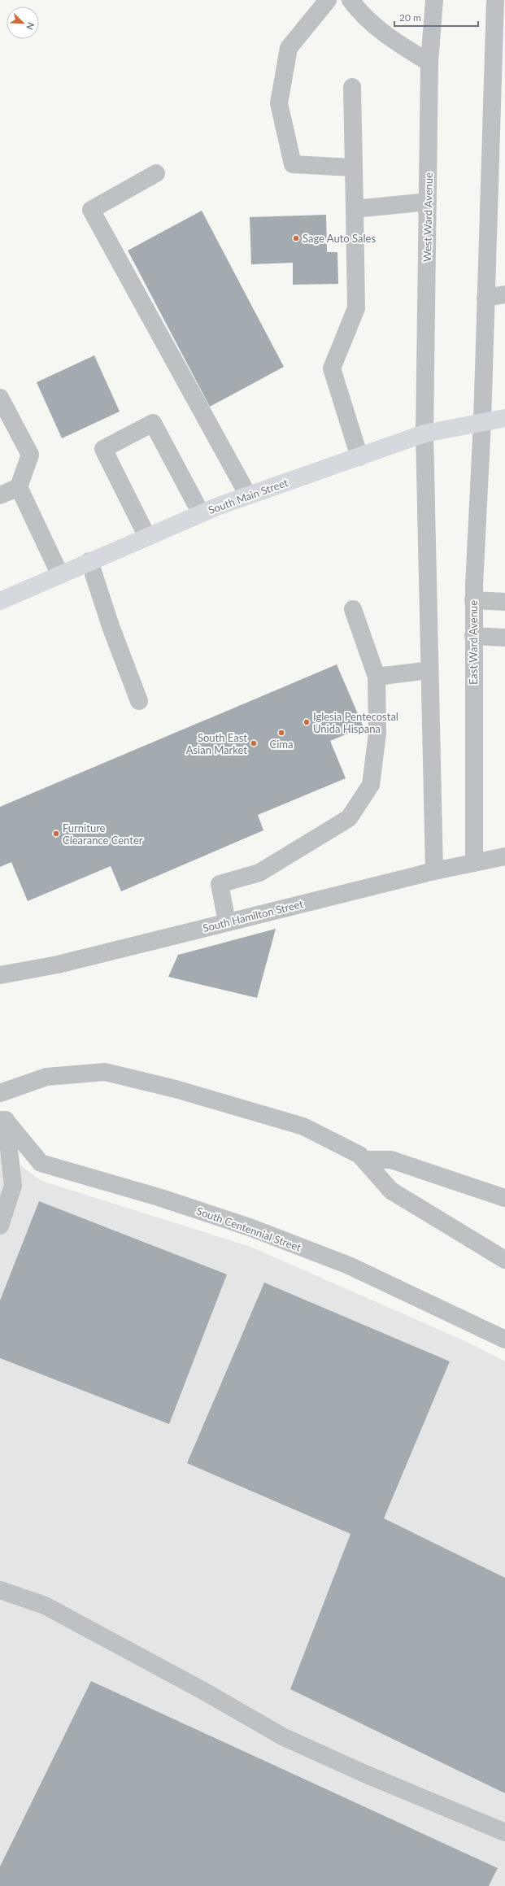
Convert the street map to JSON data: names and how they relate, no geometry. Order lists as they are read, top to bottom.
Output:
{
  "streets": {
    "main road": ["South Main Street"],
    "street": [
      "West Ward Avenue",
      "East Ward Avenue",
      "South Hamilton Street",
      "South Centennial Street"
    ]
  },
  "crossings": [
    ["West Ward Avenue", "South Main Street"],
    ["South Main Street", "East Ward Avenue"],
    ["East Ward Avenue", "South Hamilton Street"]
  ],
  "places": [
    "Sage Auto Sales",
    "Iglesia Pentecostal Unida Hispana",
    "Cima",
    "South East Asian Market",
    "Furniture Clearance Center"
  ],
  "scale_bar": "20 m",
  "north": "bottom right"
}
